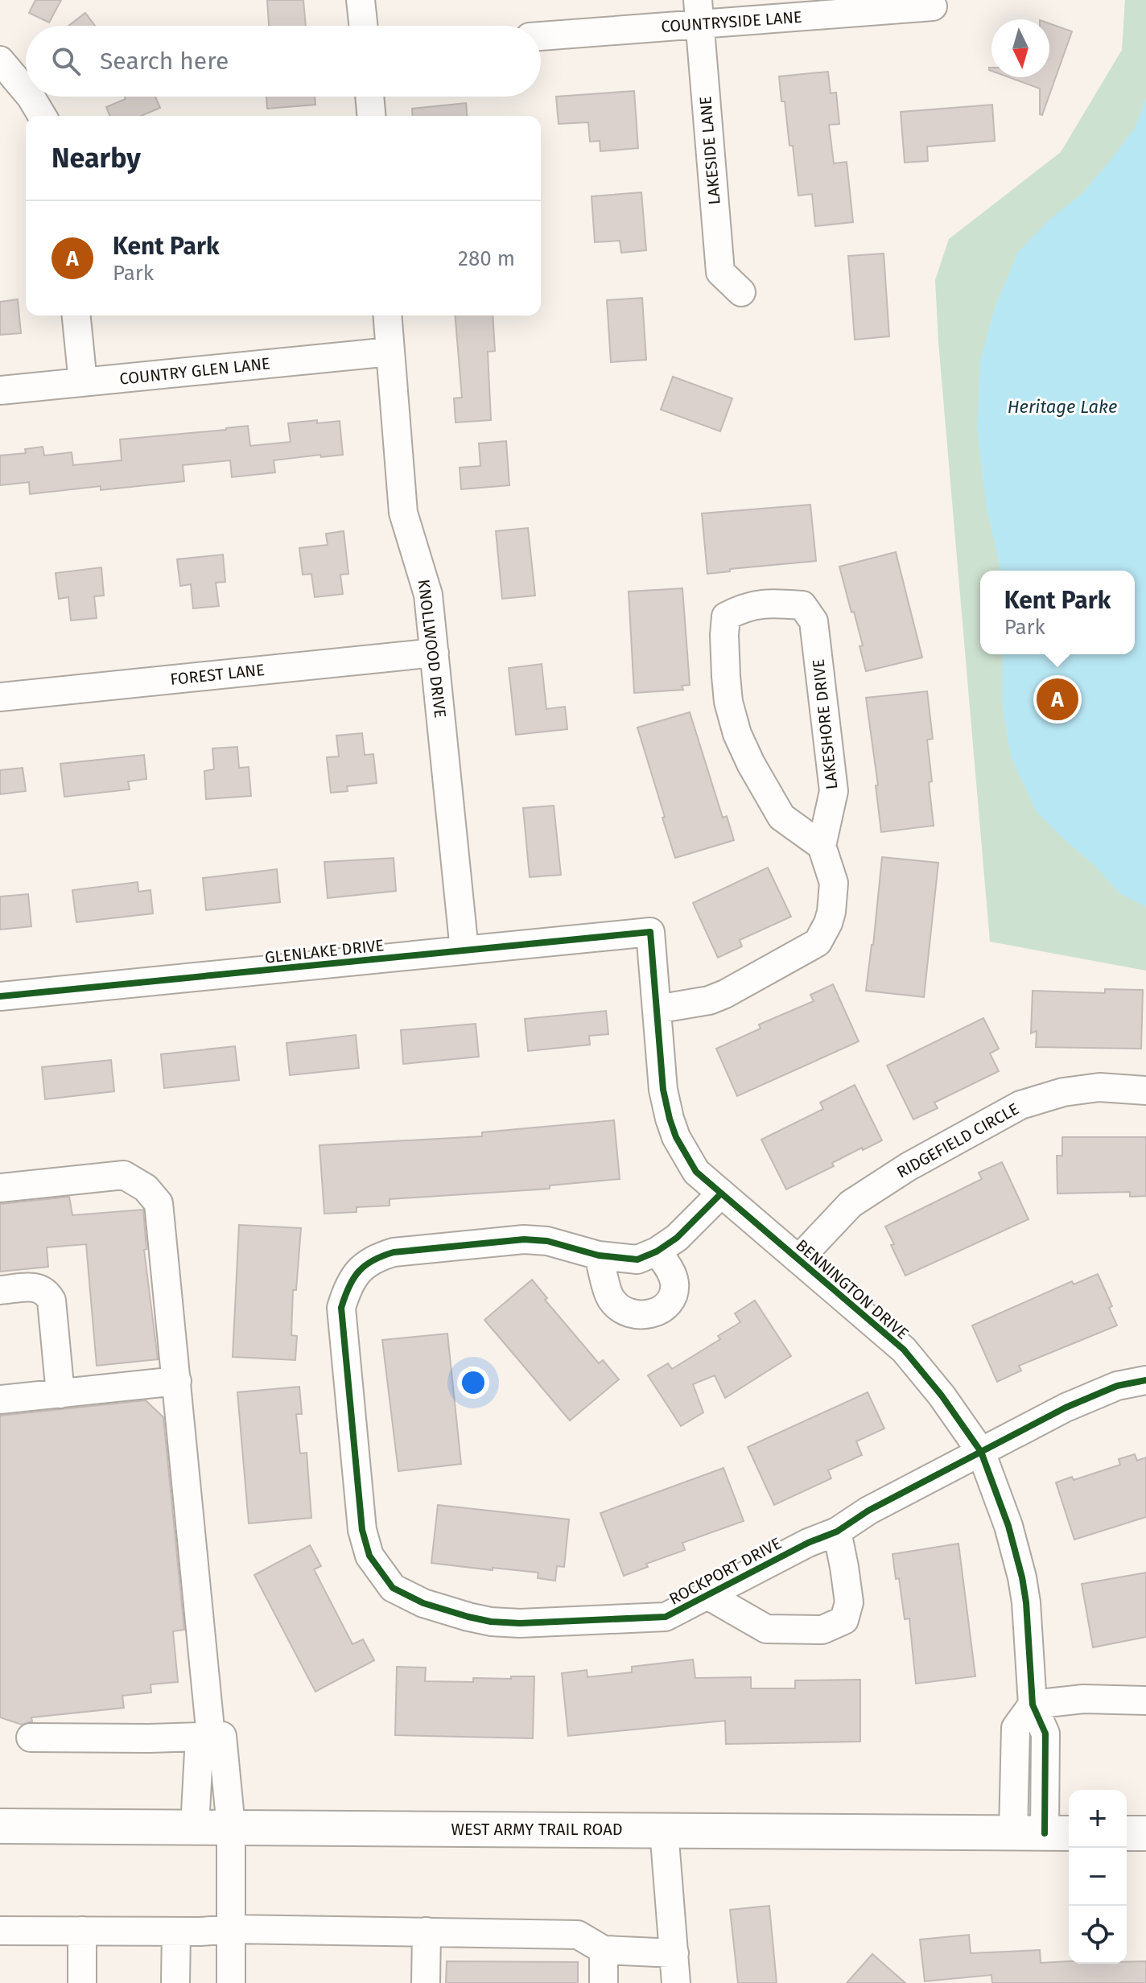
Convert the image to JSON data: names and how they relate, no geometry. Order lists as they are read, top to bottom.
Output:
{
  "streets": {
    "main road": ["WEST ARMY TRAIL ROAD"],
    "street": [
      "COUNTRYSIDE LANE",
      "LAKESIDE LANE",
      "COUNTRY GLEN LANE",
      "KNOLLWOOD DRIVE",
      "FOREST LANE",
      "LAKESHORE DRIVE",
      "GLENLAKE DRIVE",
      "RIDGEFIELD CIRCLE",
      "BENNINGTON DRIVE",
      "ROCKPORT DRIVE"
    ]
  },
  "crossings": [
    ["COUNTRYSIDE LANE", "LAKESIDE LANE"],
    ["COUNTRY GLEN LANE", "KNOLLWOOD DRIVE"],
    ["KNOLLWOOD DRIVE", "FOREST LANE"],
    ["KNOLLWOOD DRIVE", "GLENLAKE DRIVE"],
    ["GLENLAKE DRIVE", "BENNINGTON DRIVE"],
    ["RIDGEFIELD CIRCLE", "BENNINGTON DRIVE"],
    ["BENNINGTON DRIVE", "ROCKPORT DRIVE"],
    ["BENNINGTON DRIVE", "WEST ARMY TRAIL ROAD"]
  ],
  "water": ["Heritage Lake"],
  "north": "bottom",
  "page": {
    "search": "Search here",
    "heading": "Nearby",
    "list": [
      {
        "mark": "A",
        "name": "Kent Park",
        "note": "Park",
        "value": "280 m"
      }
    ],
    "popup": ["Kent Park", "Park"],
    "pins": "A",
    "map_buttons": ["+", "−"]
  }
}
